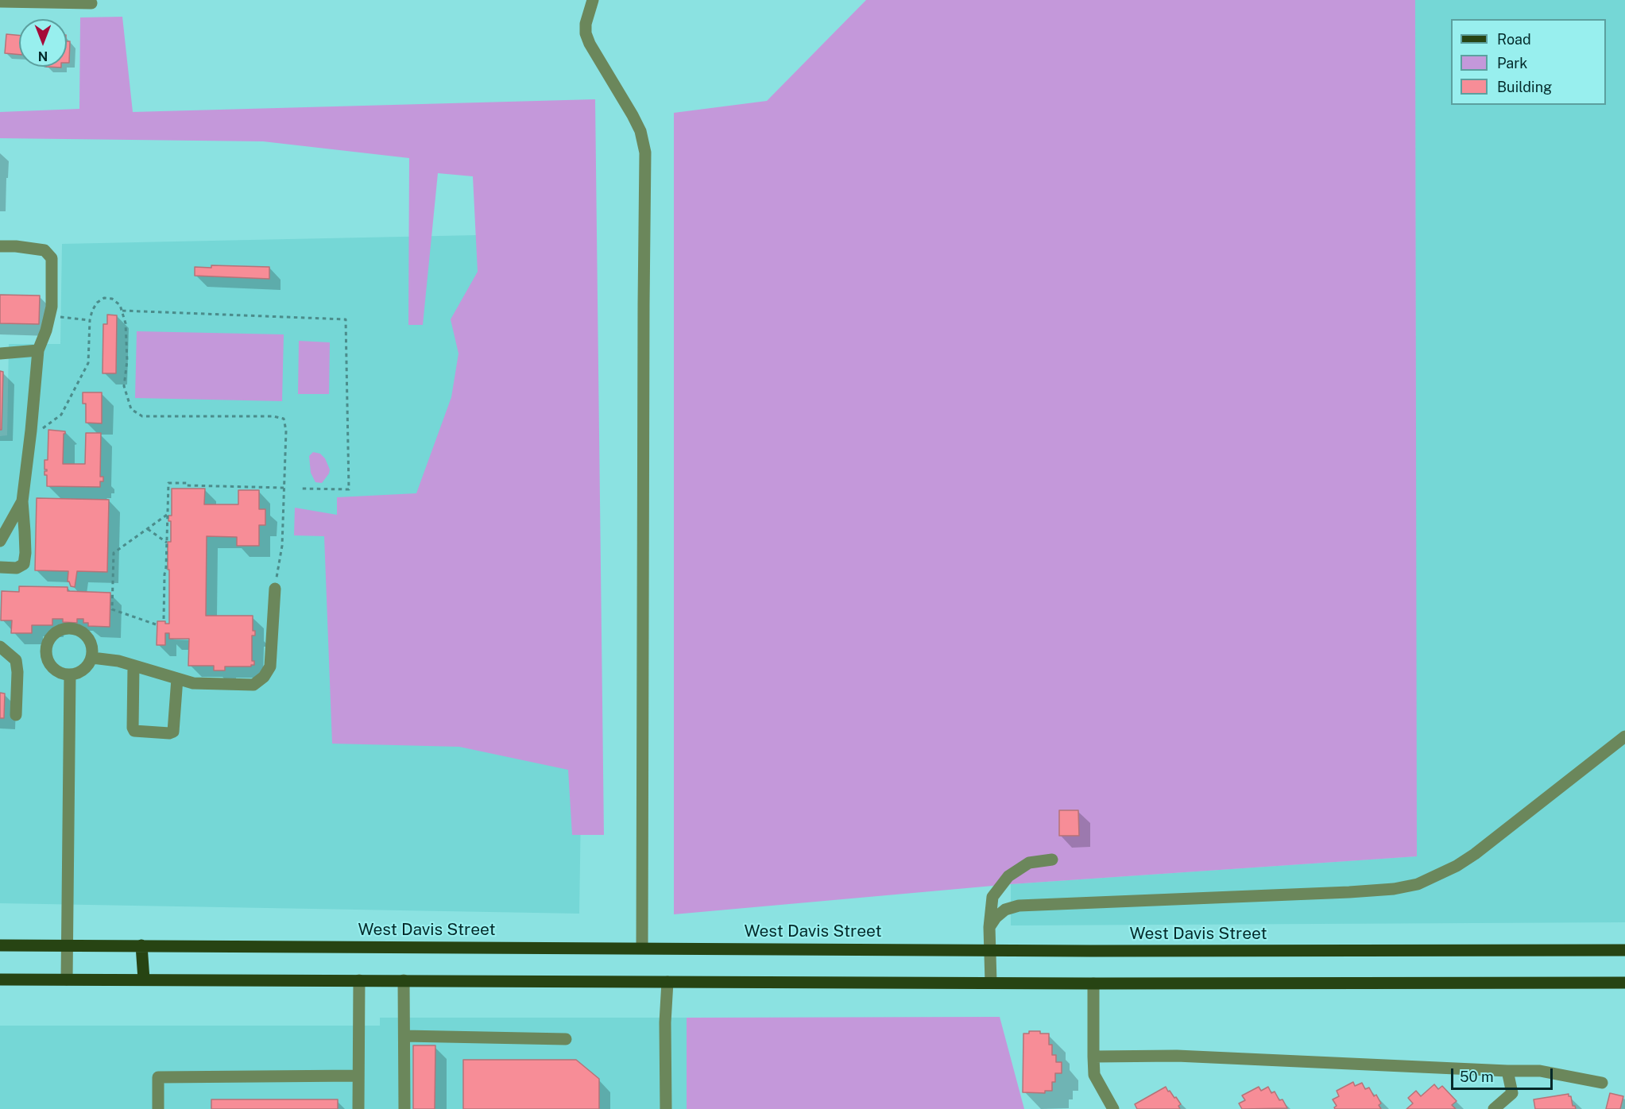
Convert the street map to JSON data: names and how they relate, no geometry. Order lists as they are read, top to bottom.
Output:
{
  "streets": {
    "main road": ["West Davis Street"]
  },
  "legend": ["Road", "Park", "Building"],
  "scale_bar": "50 m",
  "north": "bottom"
}
